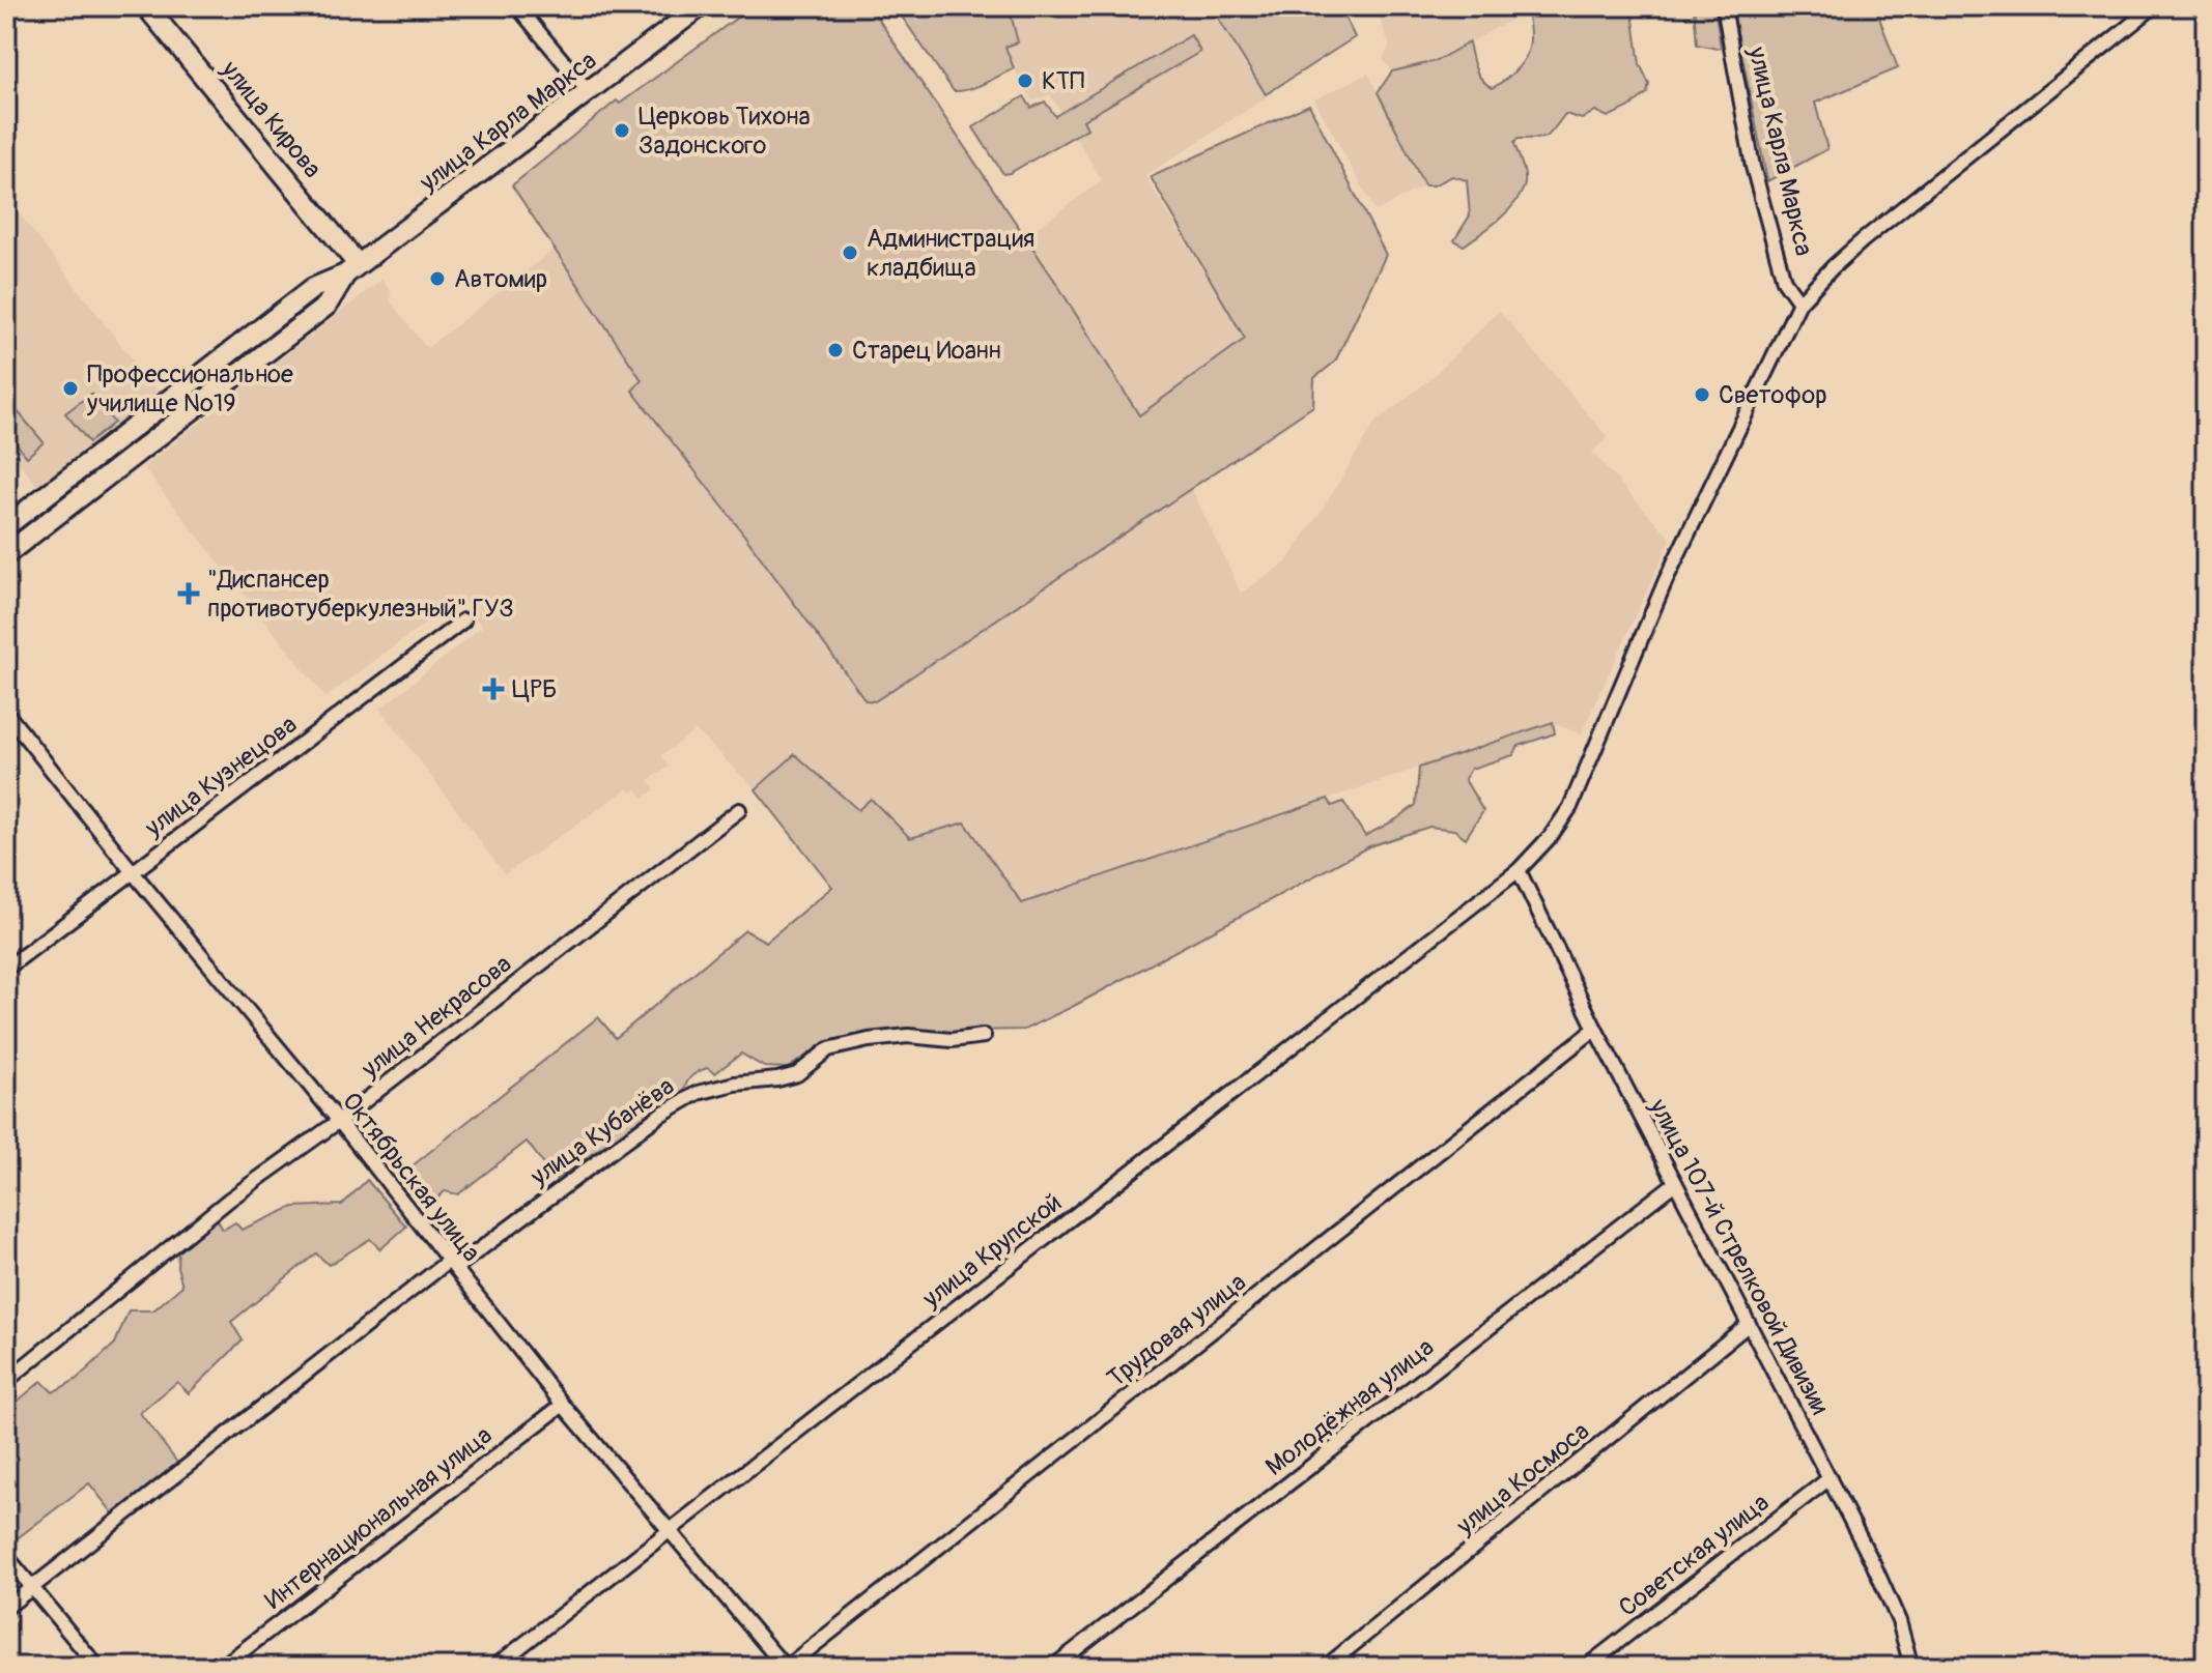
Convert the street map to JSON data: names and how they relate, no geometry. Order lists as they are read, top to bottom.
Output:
{
  "streets": {
    "main road": ["улица Кирова", "улица Карла Маркса"],
    "street": [
      "улица Кузнецова",
      "улица Некрасова",
      "улица Кубанёва",
      "Октябрьская улица",
      "улица Крупской",
      "улица 107-й Стрелковой Дивизии",
      "Трудовая улица",
      "Молодёжная улица",
      "улица Космоса",
      "Интернациональная улица",
      "Советская улица"
    ]
  },
  "crossings": [
    ["улица Кирова", "улица Карла Маркса"],
    ["улица Карла Маркса", "улица Крупской"],
    ["улица Кузнецова", "Октябрьская улица"],
    ["улица Некрасова", "Октябрьская улица"],
    ["улица Кубанёва", "Октябрьская улица"],
    ["Октябрьская улица", "улица Крупской"],
    ["Октябрьская улица", "Трудовая улица"],
    ["Октябрьская улица", "Интернациональная улица"],
    ["улица Крупской", "улица 107-й Стрелковой Дивизии"],
    ["улица 107-й Стрелковой Дивизии", "Трудовая улица"],
    ["улица 107-й Стрелковой Дивизии", "Молодёжная улица"],
    ["улица 107-й Стрелковой Дивизии", "улица Космоса"],
    ["улица 107-й Стрелковой Дивизии", "Советская улица"]
  ],
  "places": {
    "other": [
      "КТП",
      "Церковь Тихона Задонского",
      "Администрация кладбища",
      "Автомир",
      "Старец Иоанн",
      "Профессиональное училище №19",
      "Светофор"
    ],
    "health": ["\"Диспансер противотуберкулезный\" ГУЗ", "ЦРБ"]
  }
}
